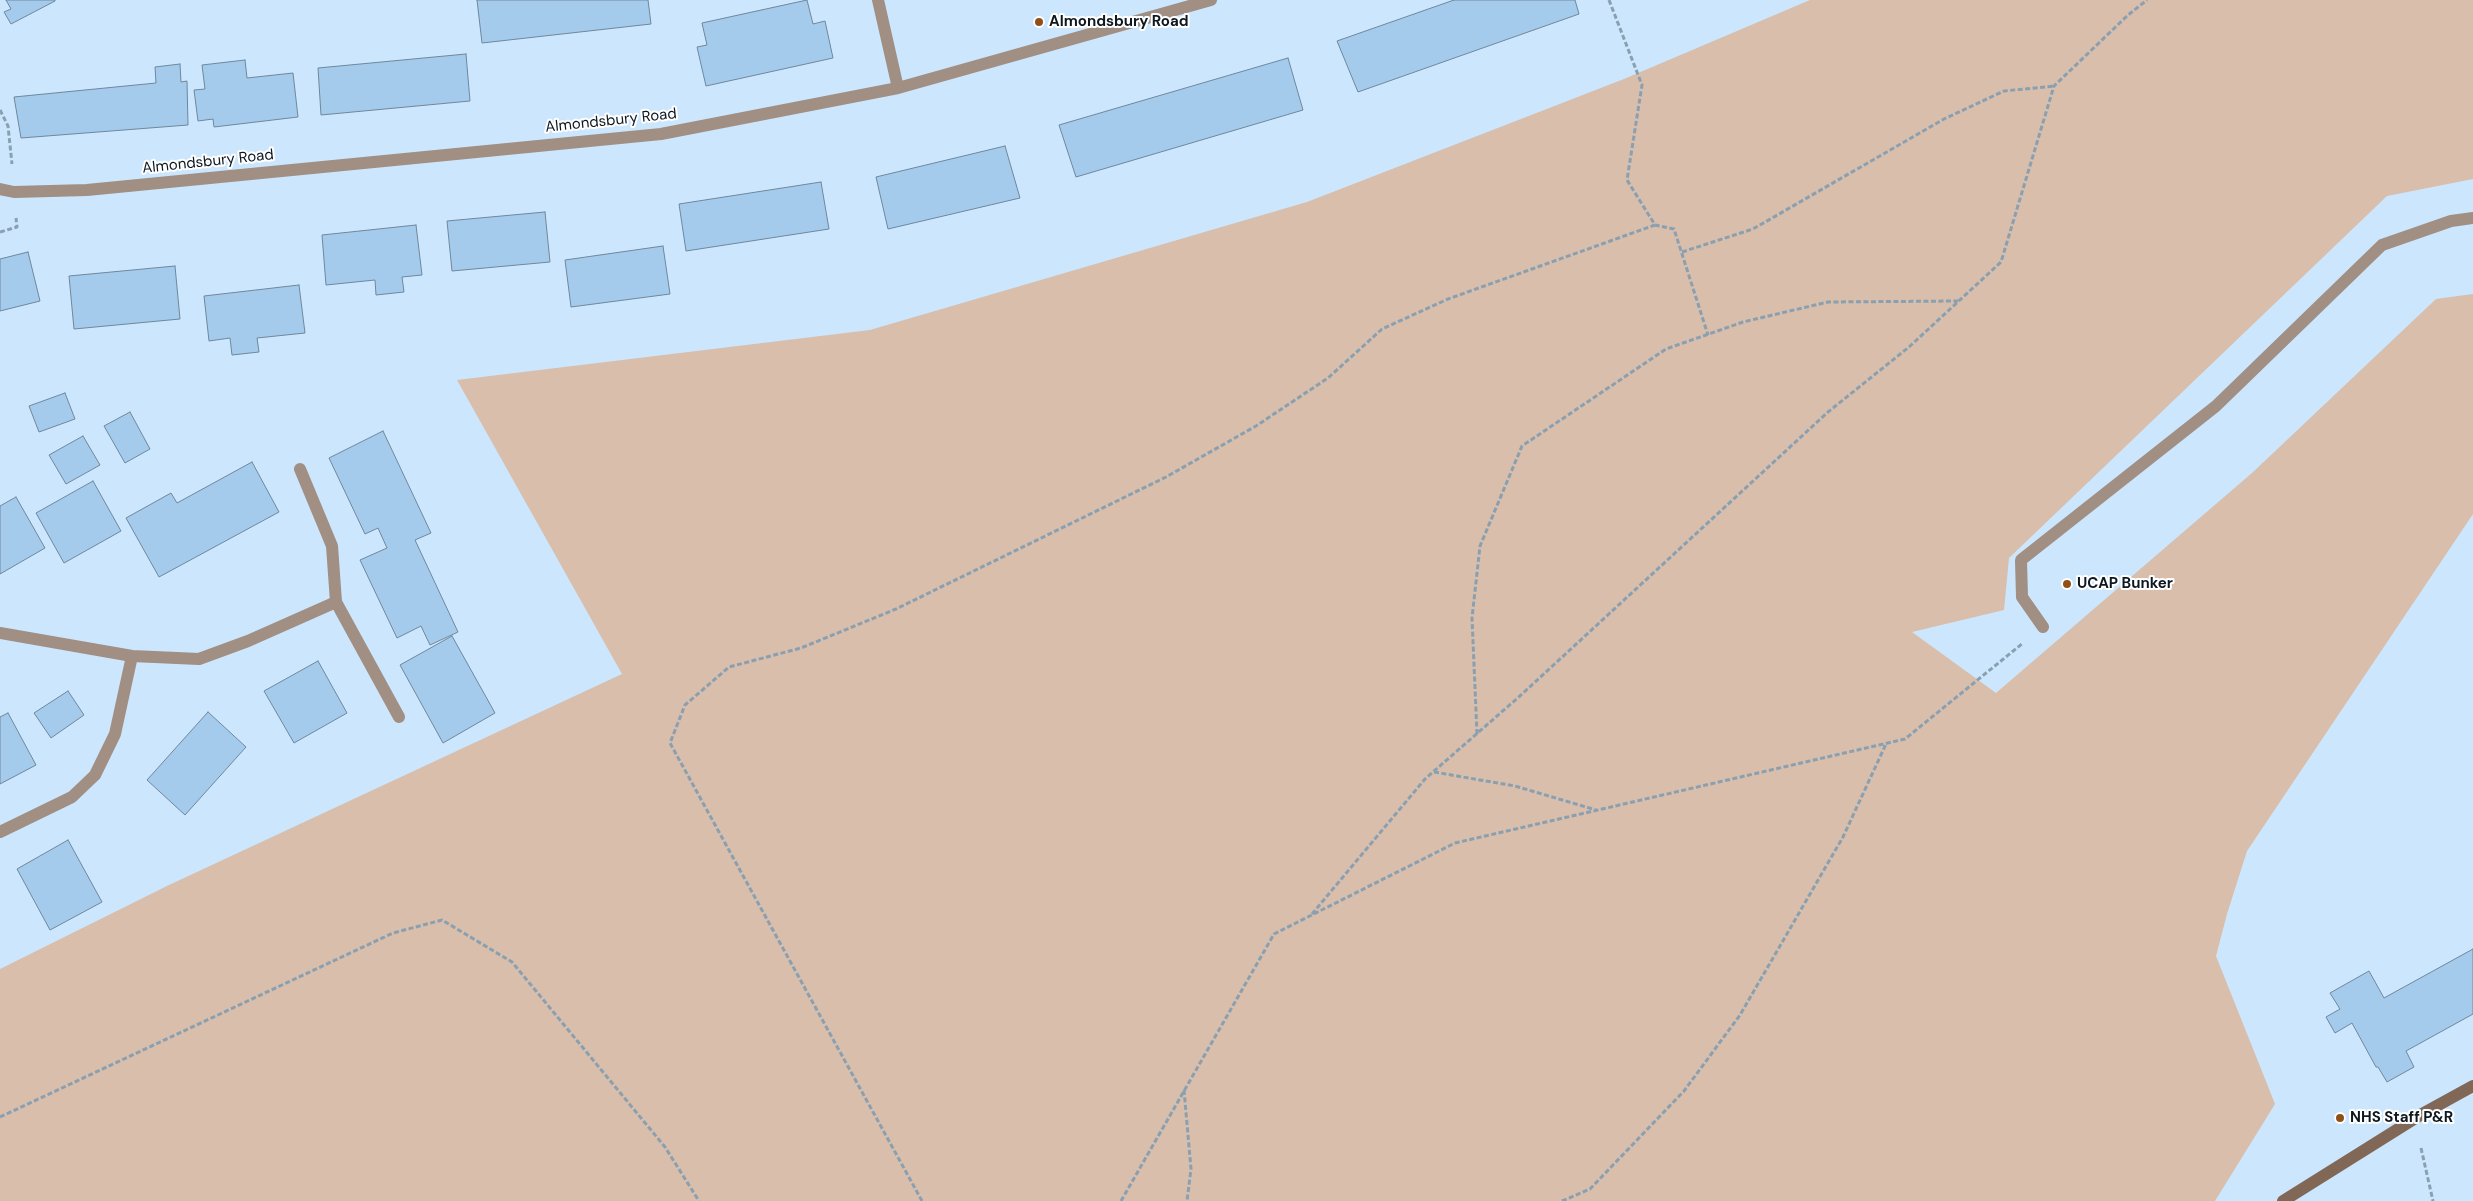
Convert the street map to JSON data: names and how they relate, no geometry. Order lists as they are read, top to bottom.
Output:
{
  "streets": {
    "street": ["Almondsbury Road"]
  },
  "places": ["Almondsbury Road", "UCAP Bunker", "NHS Staff P&R"]
}
